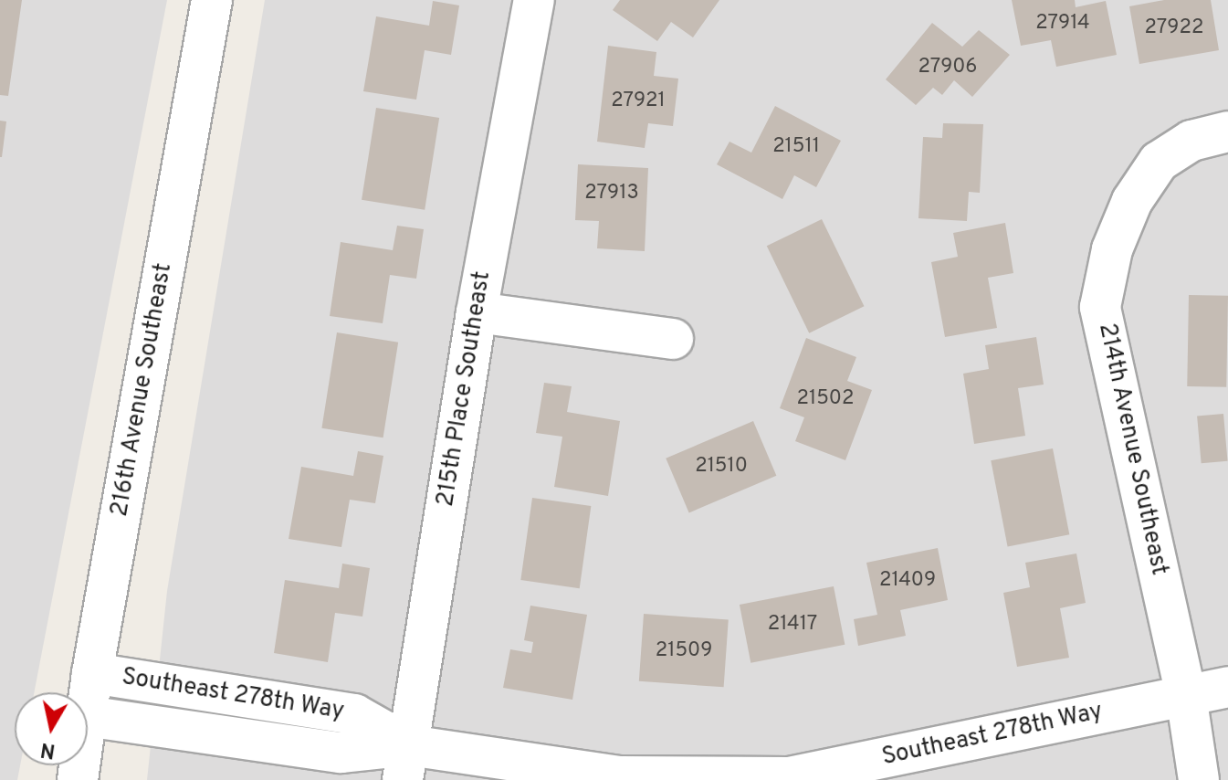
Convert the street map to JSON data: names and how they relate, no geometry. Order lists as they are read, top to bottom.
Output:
{
  "streets": {
    "street": [
      "215th Place Southeast",
      "216th Avenue Southeast",
      "214th Avenue Southeast",
      "Southeast 278th Way"
    ]
  },
  "crossings": [
    ["215th Place Southeast", "Southeast 278th Way"],
    ["216th Avenue Southeast", "Southeast 278th Way"],
    ["214th Avenue Southeast", "Southeast 278th Way"]
  ],
  "house_numbers": [
    "27914",
    "27922",
    "27906",
    "27921",
    "21511",
    "27913",
    "21502",
    "21510",
    "21409",
    "21417",
    "21509"
  ],
  "north": "bottom"
}
